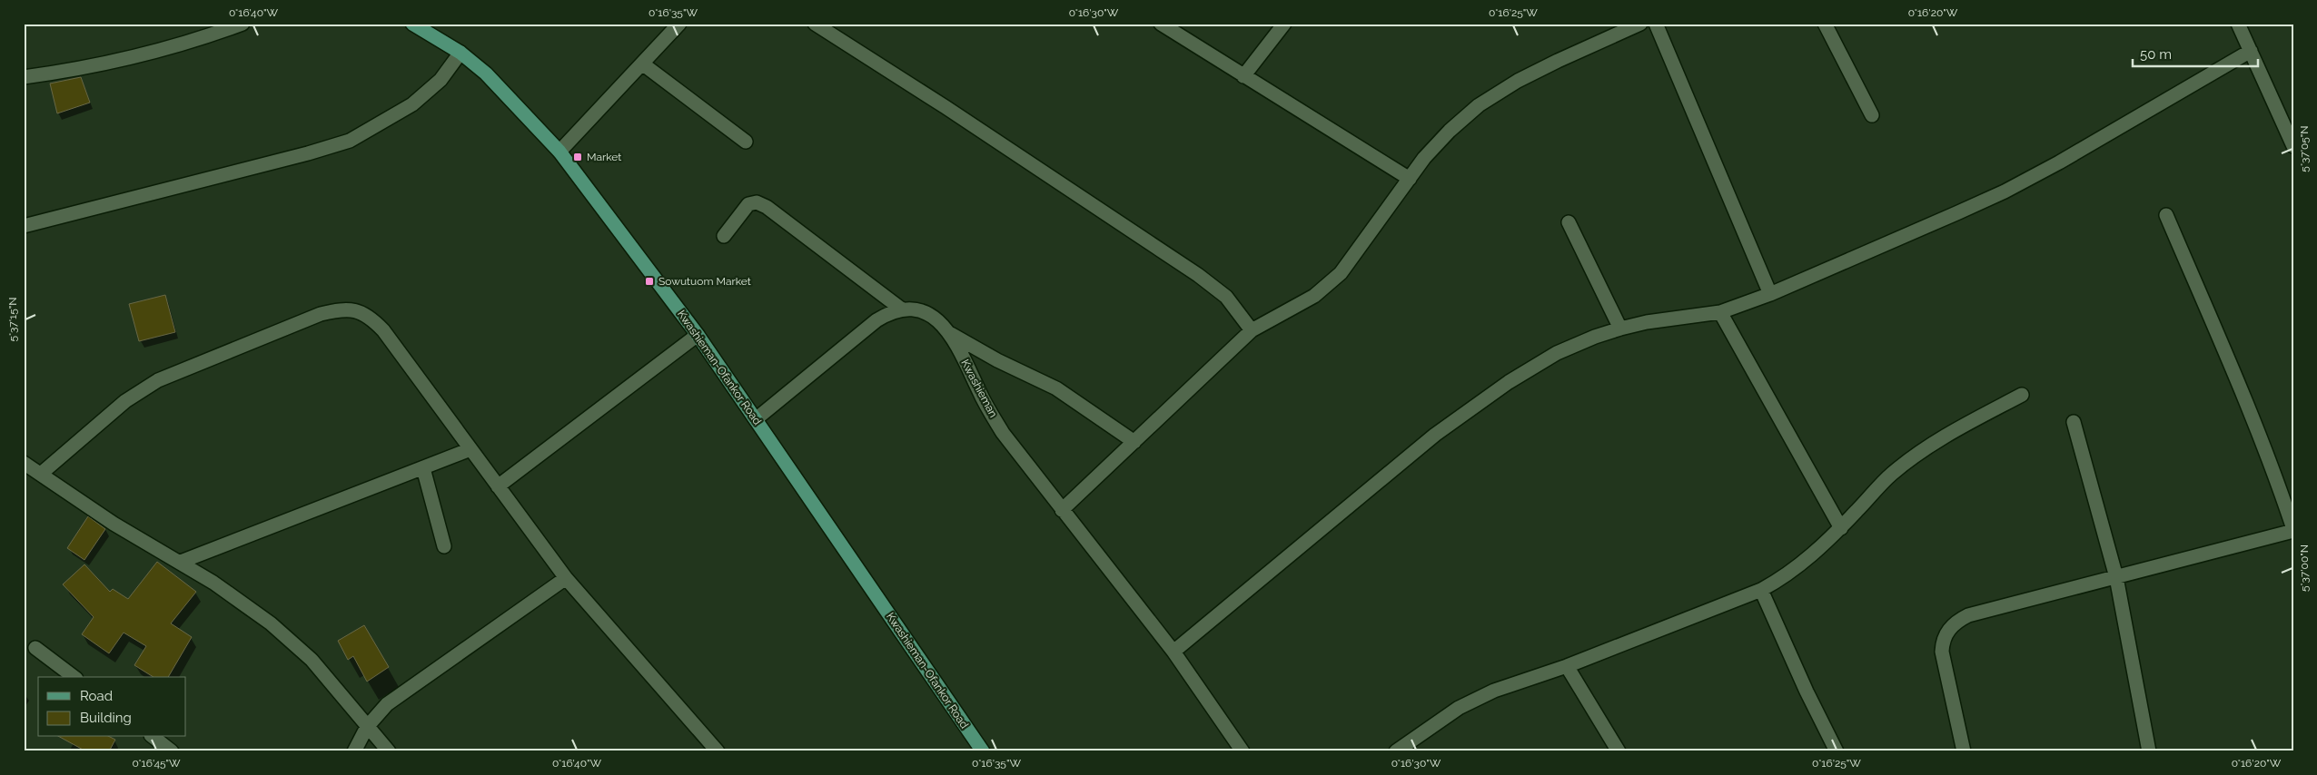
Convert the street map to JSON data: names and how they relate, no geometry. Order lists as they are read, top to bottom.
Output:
{
  "streets": {
    "main road": ["Kwashieman-Ofankor Road"],
    "street": ["Kwashieman"]
  },
  "crossings": [
    ["Kwashieman-Ofankor Road", "Kwashieman"]
  ],
  "places": {
    "transit": ["Market", "Sowutuom Market"]
  },
  "legend": ["Road", "Building"],
  "scale_bar": "50 m",
  "coordinates": [
    "0°16'40\"W",
    "0°16'35\"W",
    "0°16'30\"W",
    "0°16'25\"W",
    "0°16'20\"W",
    "5°37'05\"N",
    "5°37'15\"N",
    "5°37'00\"N",
    "0°16'45\"W"
  ]
}
